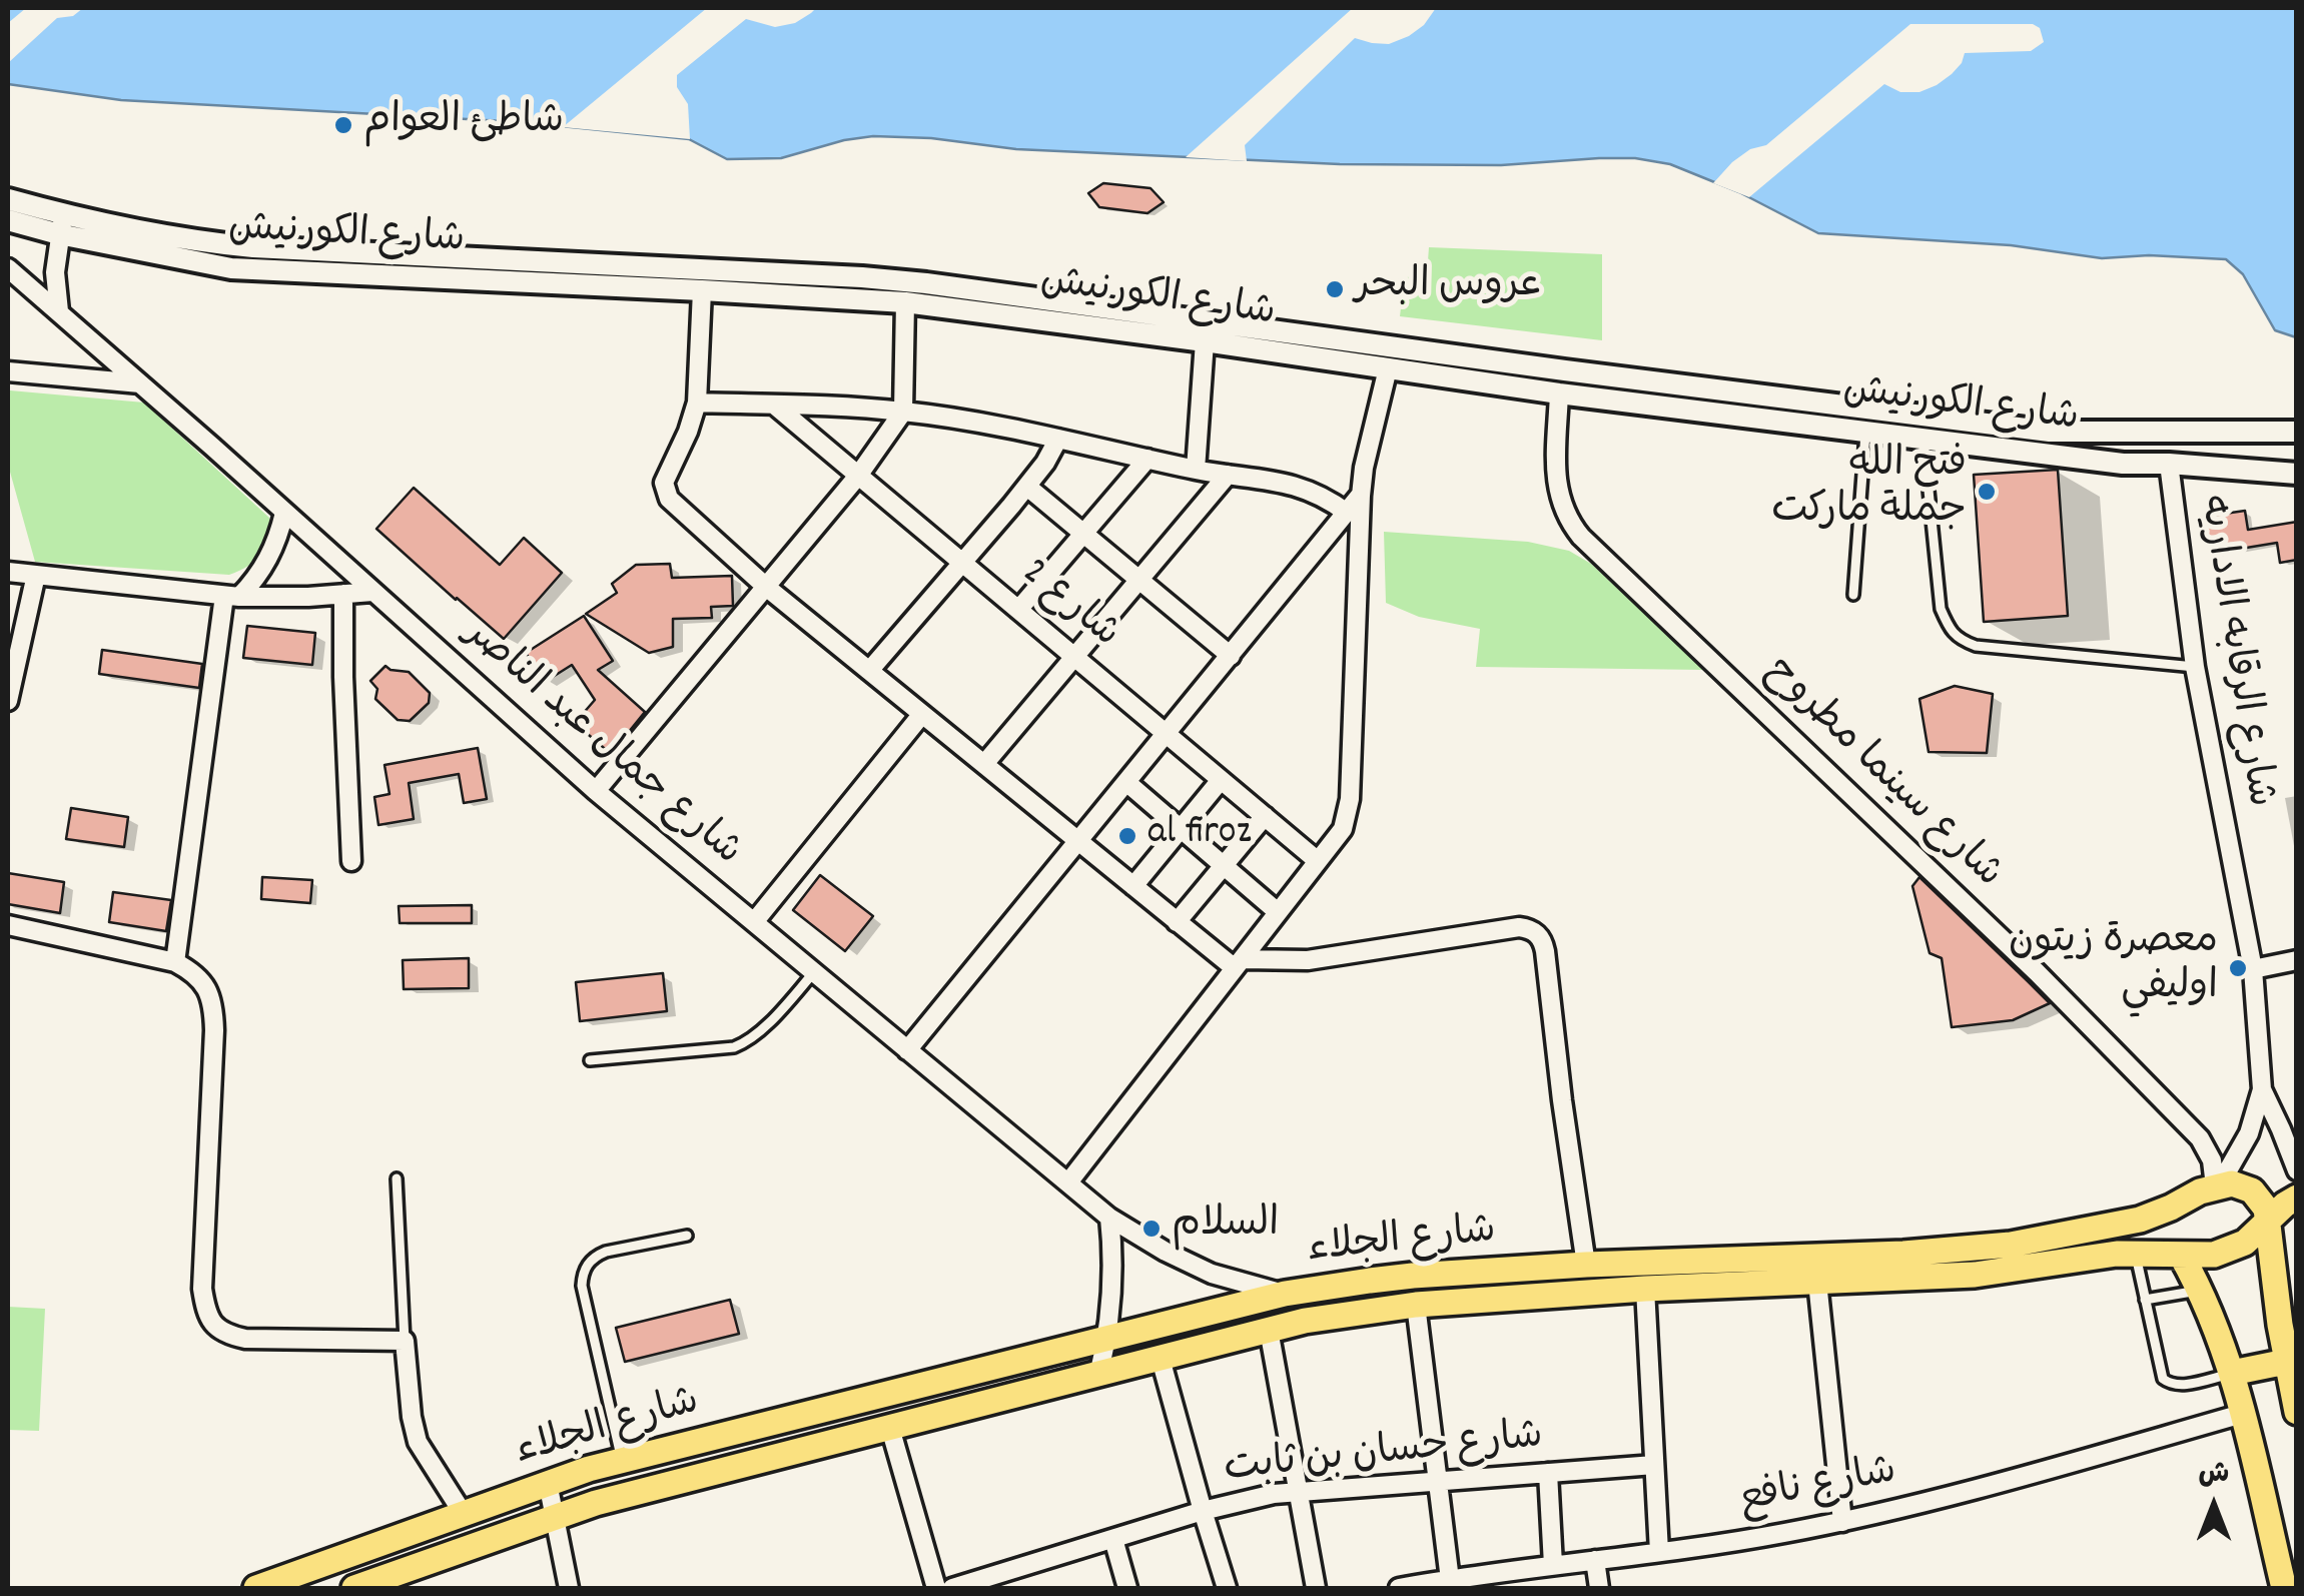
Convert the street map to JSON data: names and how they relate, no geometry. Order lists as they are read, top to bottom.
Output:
{
  "streets": {
    "main road": ["شارع الجلاء"],
    "street": [
      "شارع الكورنيش",
      "شارع 2",
      "شارع الرقابه الاداريه",
      "شارع جمال عبد الناصر",
      "شارع سينما مطروح",
      "شارع حسان بن ثابت",
      "شارع نافع"
    ]
  },
  "crossings": [
    ["شارع الكورنيش", "شارع الرقابه الاداريه"],
    ["شارع الكورنيش", "شارع سينما مطروح"],
    ["شارع جمال عبد الناصر", "شارع الجلاء"],
    ["شارع سينما مطروح", "شارع الجلاء"]
  ],
  "places": [
    "شاطئ العوام",
    "عروس البحر",
    "فتح الله جملة ماركت",
    "al firoz",
    "معصرة زيتون اوليفي",
    "السلام"
  ],
  "north": "top"
}
